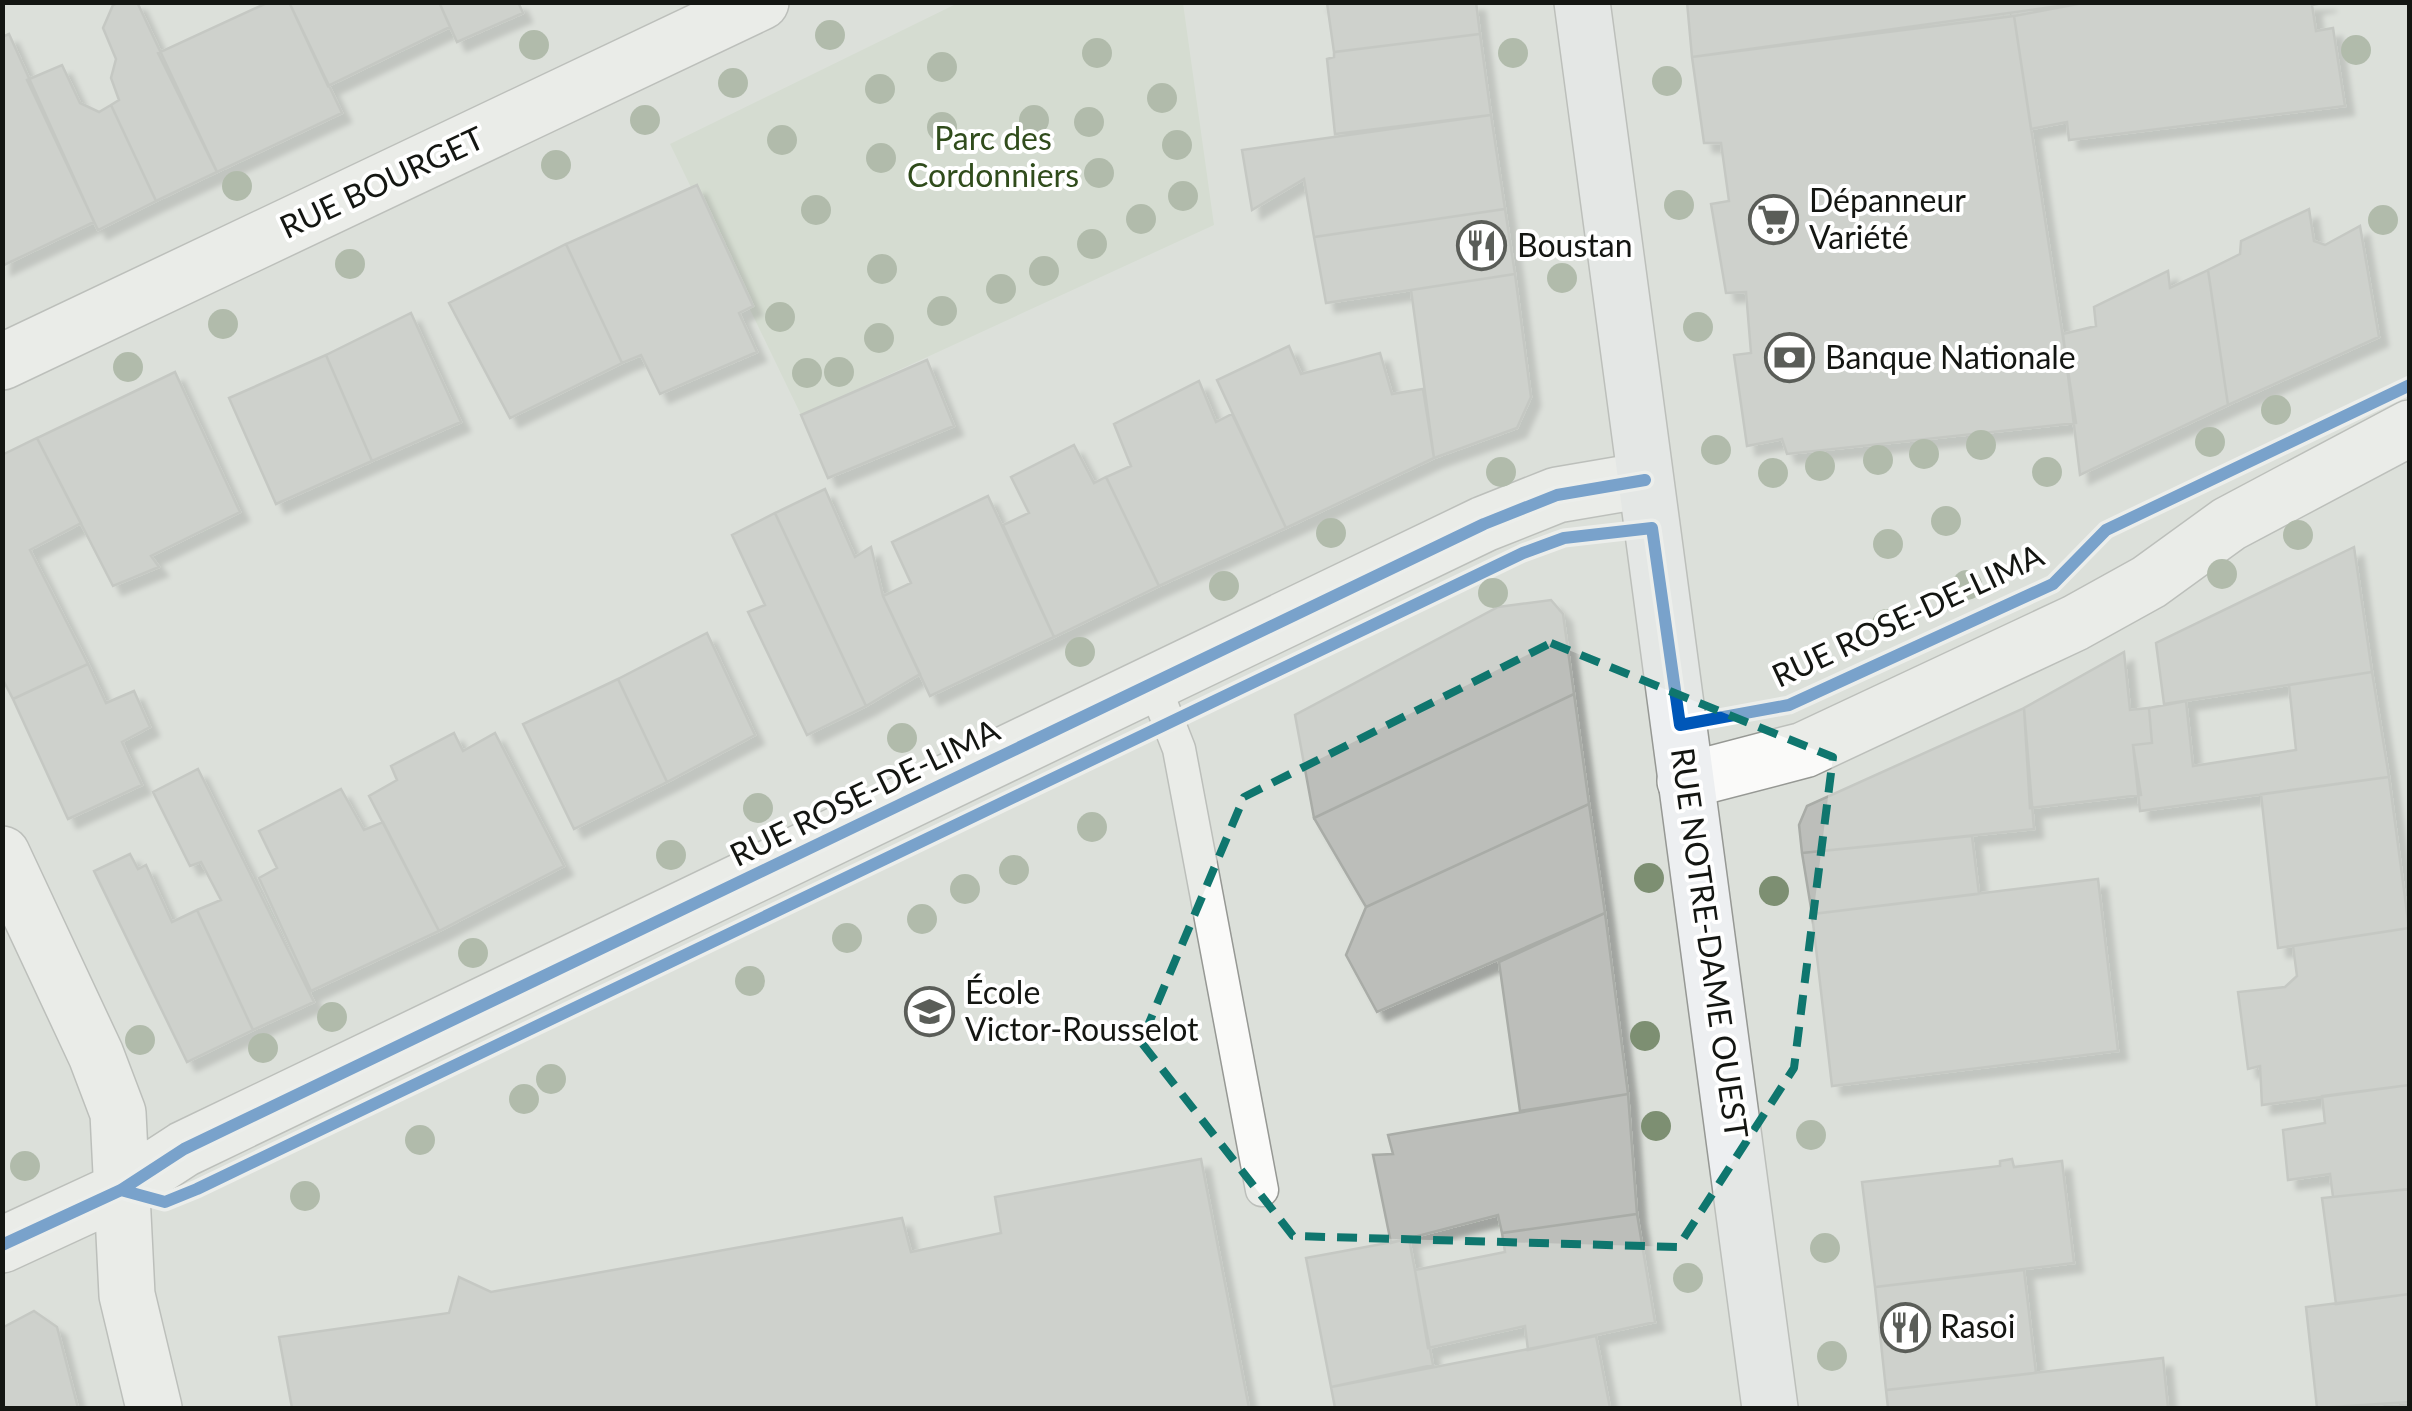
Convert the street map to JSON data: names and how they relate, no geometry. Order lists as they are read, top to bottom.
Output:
{
  "streets": {
    "main road": ["RUE NOTRE-DAME OUEST"],
    "street": ["RUE BOURGET", "RUE ROSE-DE-LIMA"]
  },
  "crossings": [
    ["RUE ROSE-DE-LIMA", "RUE NOTRE-DAME OUEST"]
  ],
  "parks": ["Parc des Cordonniers"],
  "places": {
    "supermarket": ["Dépanneur Variété"],
    "restaurant": ["Boustan", "Rasoi"],
    "bank": ["Banque Nationale"],
    "school or university": ["École Victor-Rousselot"]
  }
}
